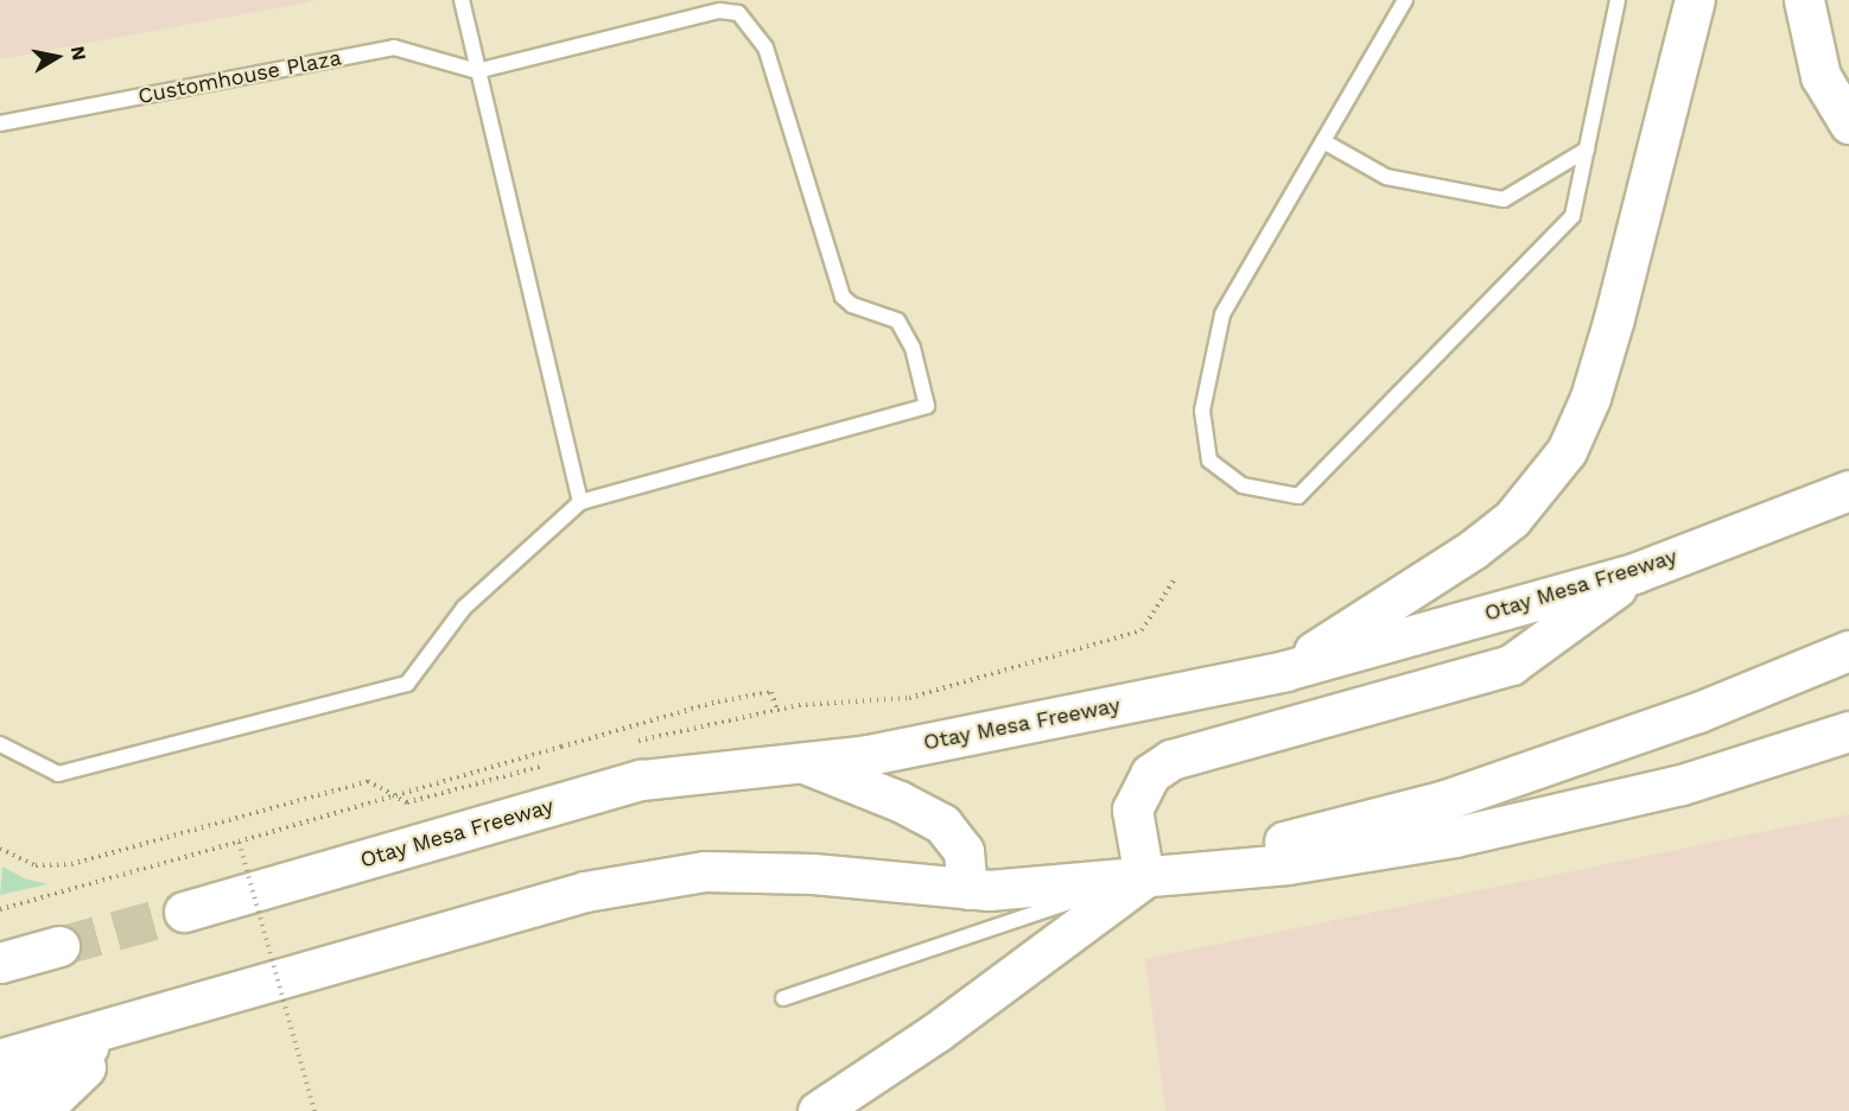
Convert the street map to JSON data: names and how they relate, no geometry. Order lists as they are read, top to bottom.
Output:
{
  "streets": {
    "highway": ["Otay Mesa Freeway"],
    "lane": ["Customhouse Plaza"]
  },
  "north": "right"
}
